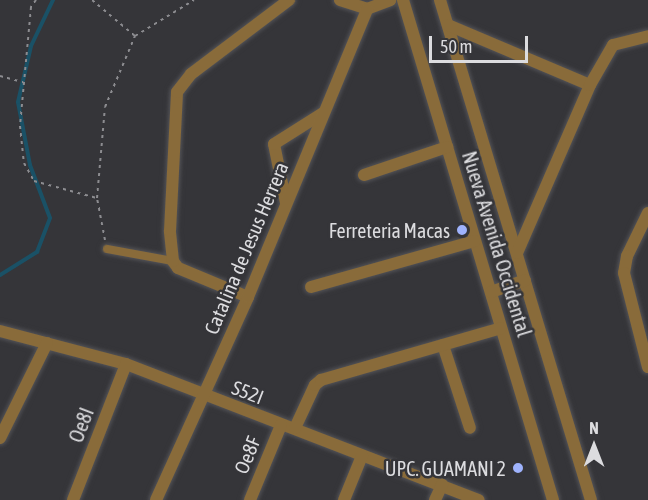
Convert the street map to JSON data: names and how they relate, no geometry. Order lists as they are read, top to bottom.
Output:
{
  "streets": {
    "street": [
      "Nueva Avenida Occidental",
      "Catalina de Jesus Herrera",
      "S52I",
      "Oe8I",
      "Oe8F"
    ]
  },
  "crossings": [
    ["Catalina de Jesus Herrera", "S52I"],
    ["S52I", "Oe8I"],
    ["S52I", "Oe8F"]
  ],
  "places": ["Ferreteria Macas", "UPC. GUAMANI 2"],
  "scale_bar": "50 m",
  "north": "top"
}
